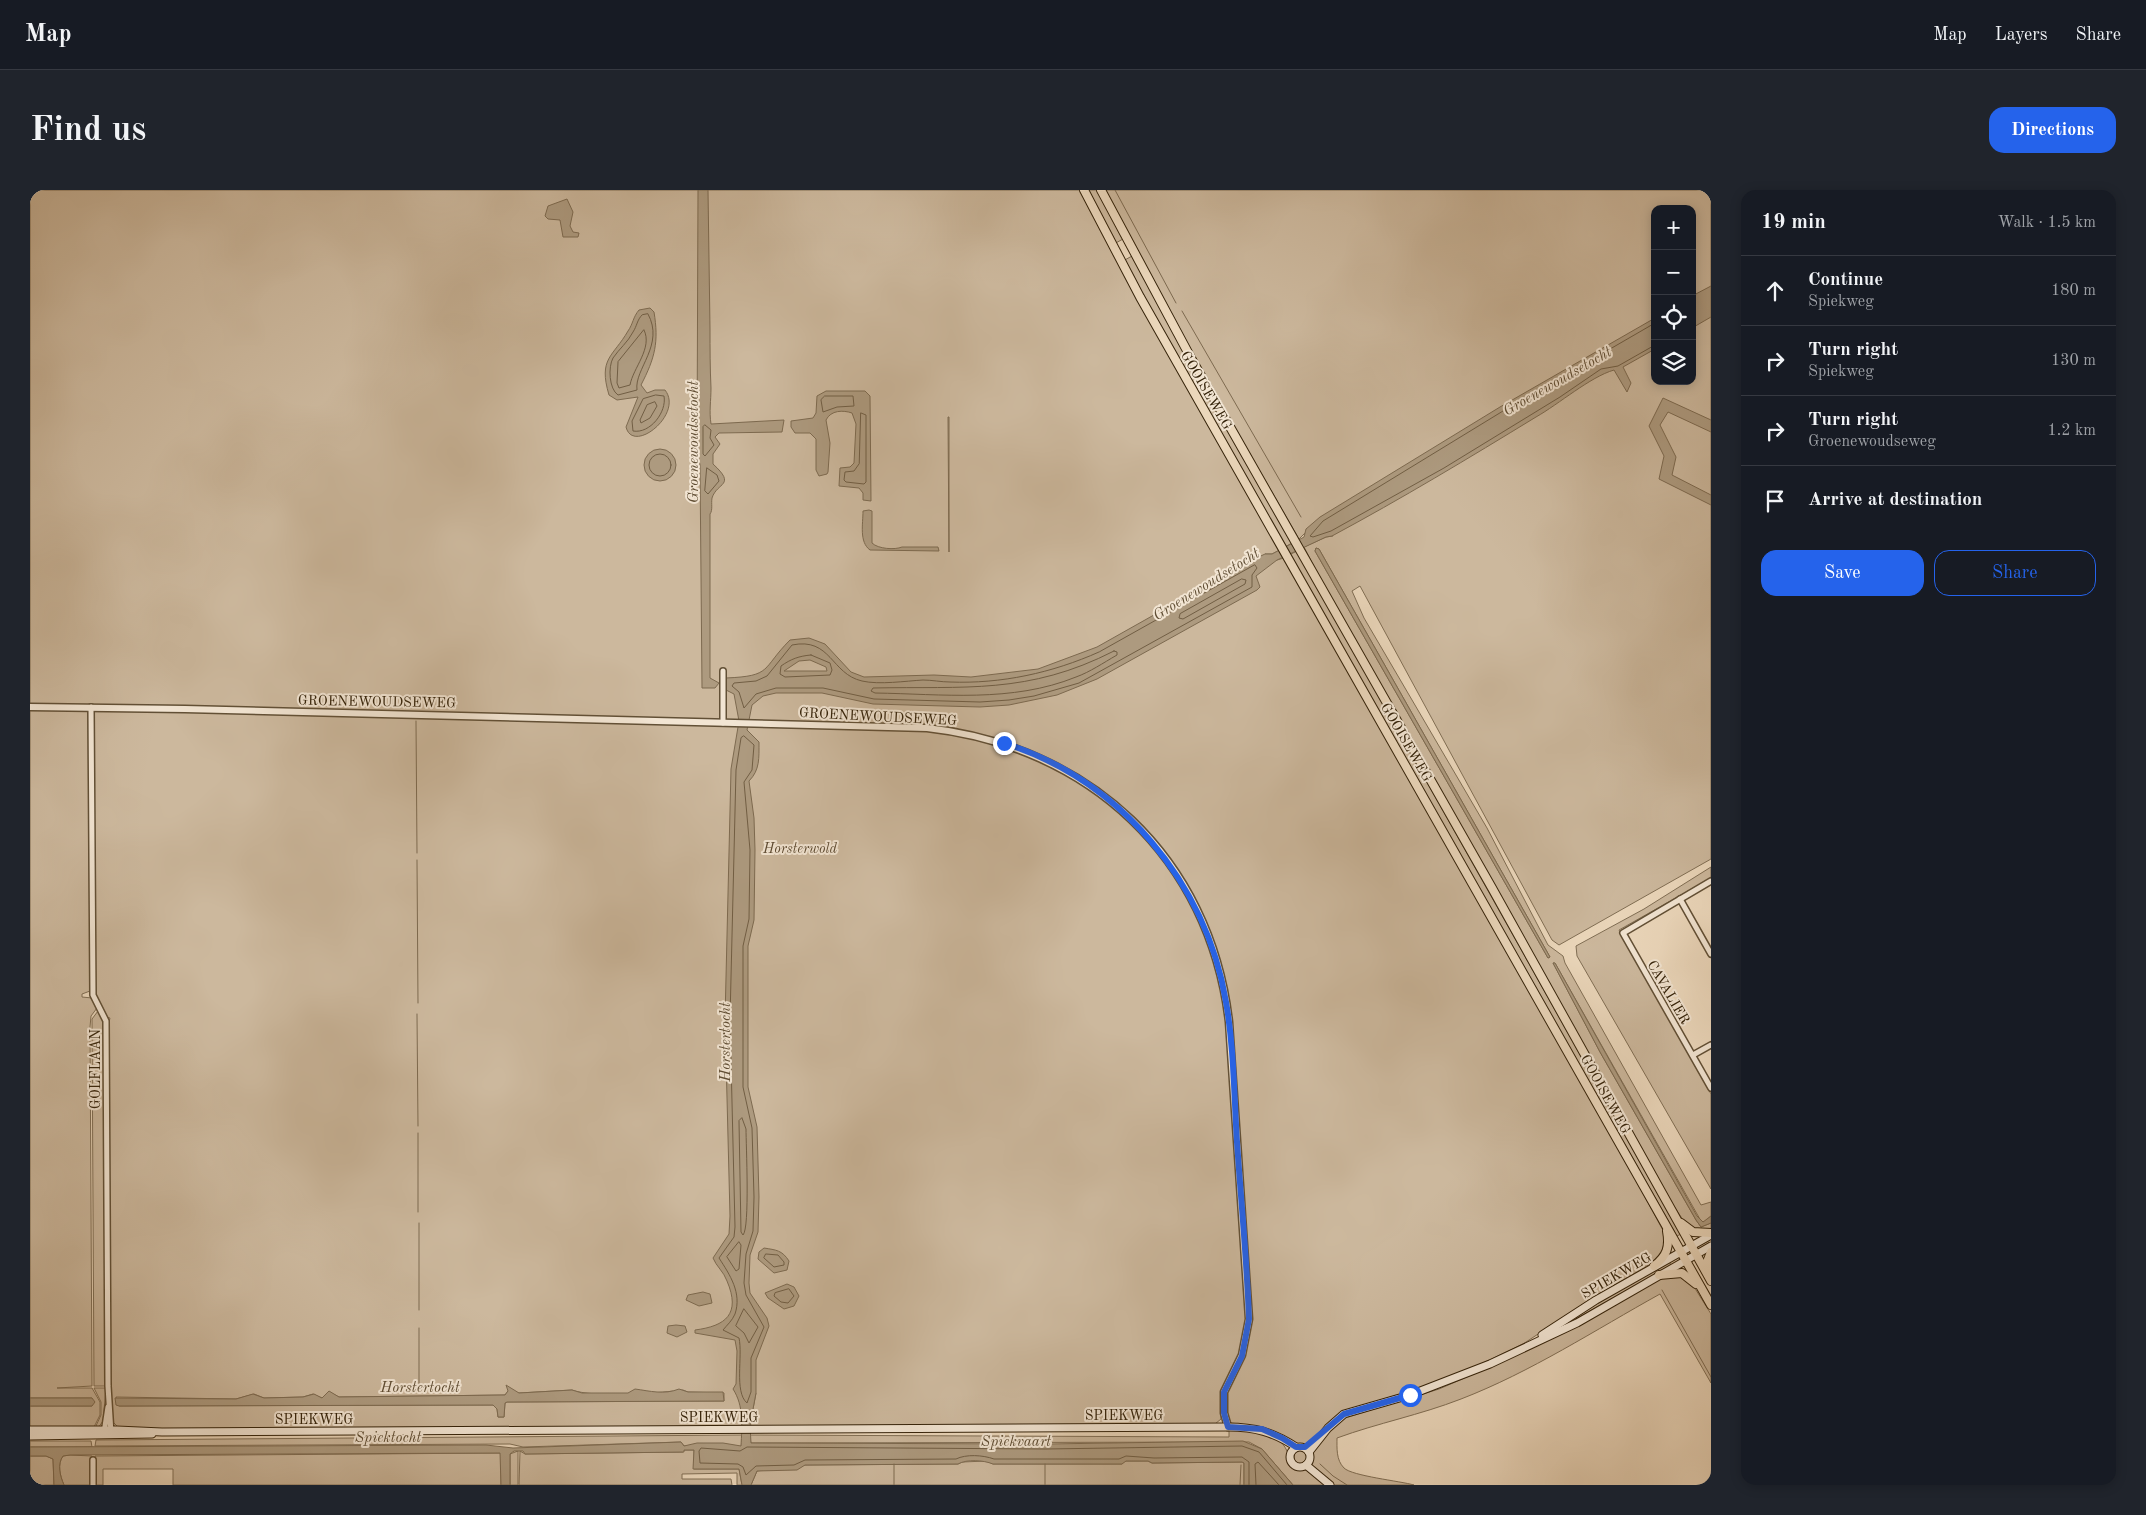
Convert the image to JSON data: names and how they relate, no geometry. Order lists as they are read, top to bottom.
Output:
{
  "streets": {
    "highway": ["GOOISEWEG"],
    "main road": ["SPIEKWEG"],
    "street": ["GROENEWOUDSEWEG", "CAVALIER", "GOLFLAAN"]
  },
  "crossings": [
    ["GOOISEWEG", "SPIEKWEG"],
    ["GROENEWOUDSEWEG", "GOLFLAAN"],
    ["GROENEWOUDSEWEG", "SPIEKWEG"],
    ["GOLFLAAN", "SPIEKWEG"]
  ],
  "water": [
    "Groenewoudsetocht",
    "Horstertocht",
    "Spiektocht",
    "Spiekvaart"
  ],
  "parks": ["Horsterwold"],
  "page": {
    "header": "Map",
    "nav": ["Map", "Layers", "Share"],
    "buttons": [
      "Directions",
      ["Save", "Share"]
    ],
    "title": "Find us",
    "heading": ["19 min", "Walk · 1.5 km"],
    "map_buttons": ["+", "−"],
    "list": [
      ["Continue", "Spiekweg", "180 m"],
      ["Turn right", "Spiekweg", "130 m"],
      ["Turn right", "Groenewoudseweg", "1.2 km"],
      "Arrive at destination"
    ]
  }
}
